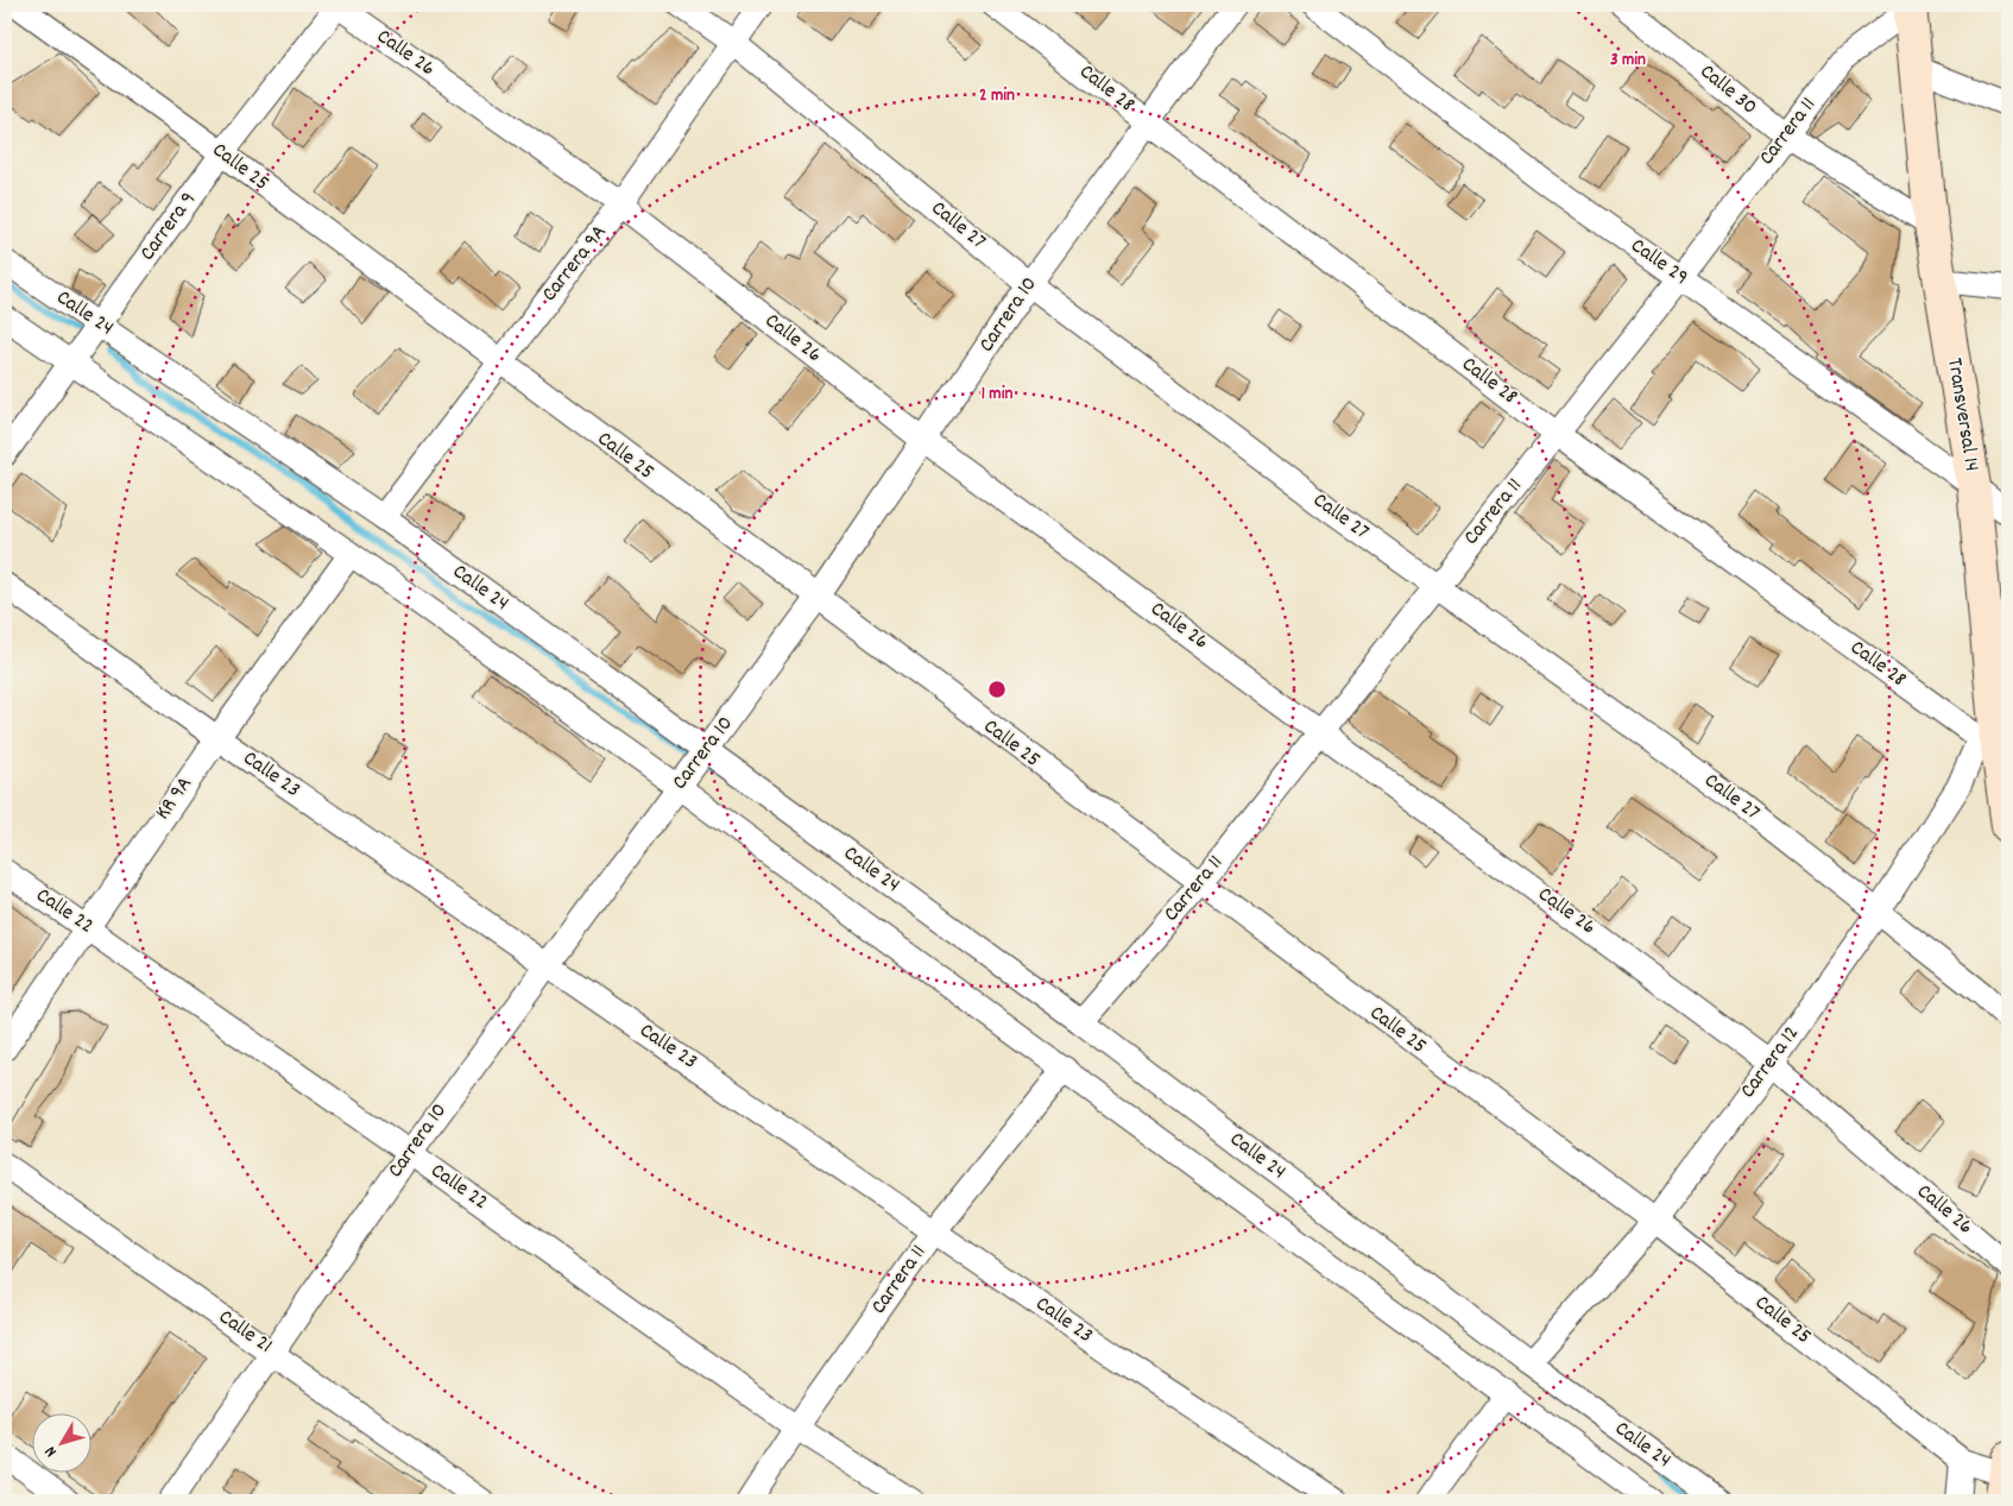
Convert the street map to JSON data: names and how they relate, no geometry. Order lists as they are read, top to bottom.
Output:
{
  "streets": {
    "street": [
      "Calle 26",
      "Calle 28",
      "Calle 30",
      "Carrera 11",
      "Calle 25",
      "Calle 27",
      "Carrera 9",
      "Calle 29",
      "Carrera 9A",
      "Calle 24",
      "Carrera 10",
      "Transversal 14",
      "Calle 23",
      "KR 9A",
      "Calle 22",
      "Carrera 12",
      "Calle 21"
    ]
  },
  "crossings": [
    ["Calle 26", "Carrera 11"],
    ["Calle 26", "Carrera 9"],
    ["Calle 26", "Carrera 9A"],
    ["Calle 26", "Carrera 10"],
    ["Calle 26", "Carrera 12"],
    ["Calle 28", "Carrera 11"],
    ["Calle 28", "Carrera 10"],
    ["Calle 28", "Transversal 14"],
    ["Calle 28", "Carrera 12"],
    ["Calle 30", "Carrera 11"],
    ["Calle 30", "Transversal 14"],
    ["Carrera 11", "Calle 25"],
    ["Carrera 11", "Calle 27"],
    ["Carrera 11", "Calle 29"],
    ["Carrera 11", "Calle 24"],
    ["Carrera 11", "Transversal 14"],
    ["Carrera 11", "Calle 23"],
    ["Carrera 11", "Calle 22"],
    ["Calle 25", "Carrera 9"],
    ["Calle 25", "Carrera 9A"],
    ["Calle 25", "Carrera 10"],
    ["Calle 25", "Carrera 12"],
    ["Calle 27", "Carrera 9A"],
    ["Calle 27", "Carrera 10"],
    ["Calle 27", "Carrera 12"],
    ["Carrera 9", "Calle 24"],
    ["Calle 29", "Transversal 14"],
    ["Carrera 9A", "Calle 24"],
    ["Calle 24", "Carrera 10"],
    ["Calle 24", "KR 9A"],
    ["Calle 24", "Carrera 12"],
    ["Carrera 10", "Calle 23"],
    ["Carrera 10", "Calle 22"],
    ["Carrera 10", "Calle 21"],
    ["Transversal 14", "Carrera 12"],
    ["Calle 23", "KR 9A"],
    ["KR 9A", "Calle 22"]
  ],
  "north": "bottom left",
  "rings": ["3 min", "2 min", "1 min"]
}
